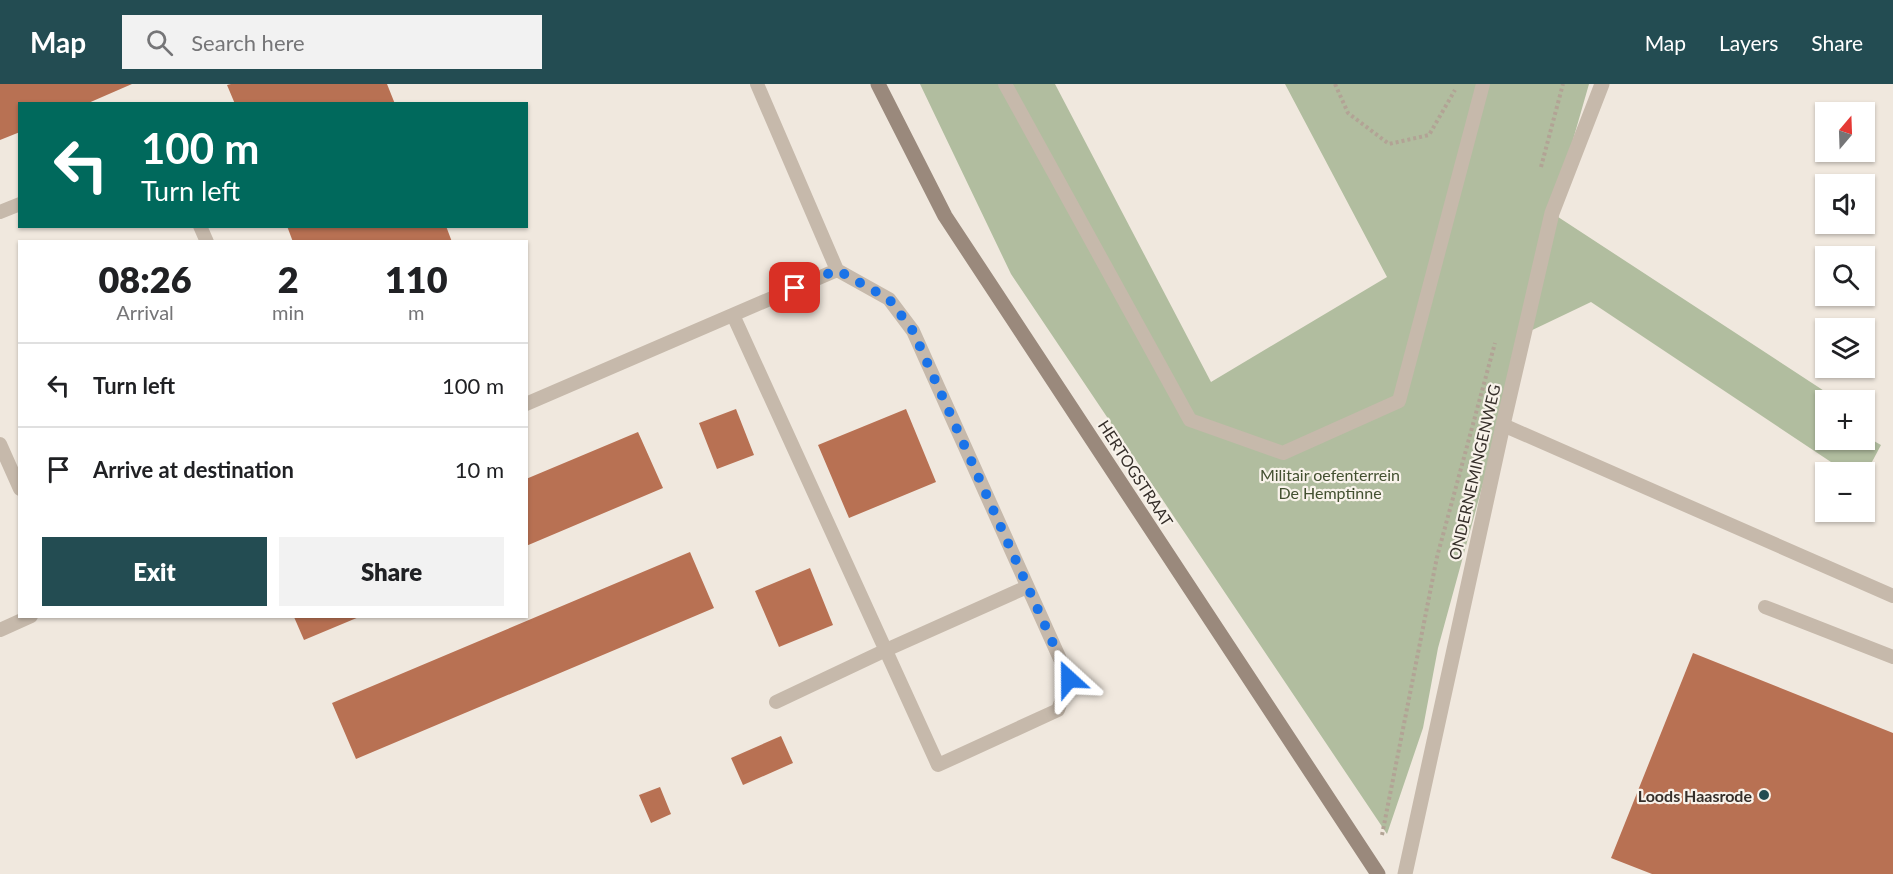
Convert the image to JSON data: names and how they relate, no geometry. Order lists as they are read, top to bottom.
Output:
{
  "streets": {
    "street": ["ONDERNEMINGENWEG", "HERTOGSTRAAT"]
  },
  "parks": ["Militair oefenterrein De Hemptinne"],
  "places": ["Loods Haasrode"],
  "north": "top",
  "page": {
    "header": "Map",
    "search": "Search here",
    "nav": ["Map", "Layers", "Share"],
    "map_buttons": ["+", "−"],
    "turn": ["100 m", "Turn left"],
    "eta": [
      "08:26",
      "Arrival",
      "2",
      "min",
      "110",
      "m"
    ],
    "list": [
      {
        "name": "Turn left",
        "value": "100 m"
      },
      {
        "name": "Arrive at destination",
        "value": "10 m"
      }
    ],
    "buttons": ["Exit", "Share"]
  }
}
